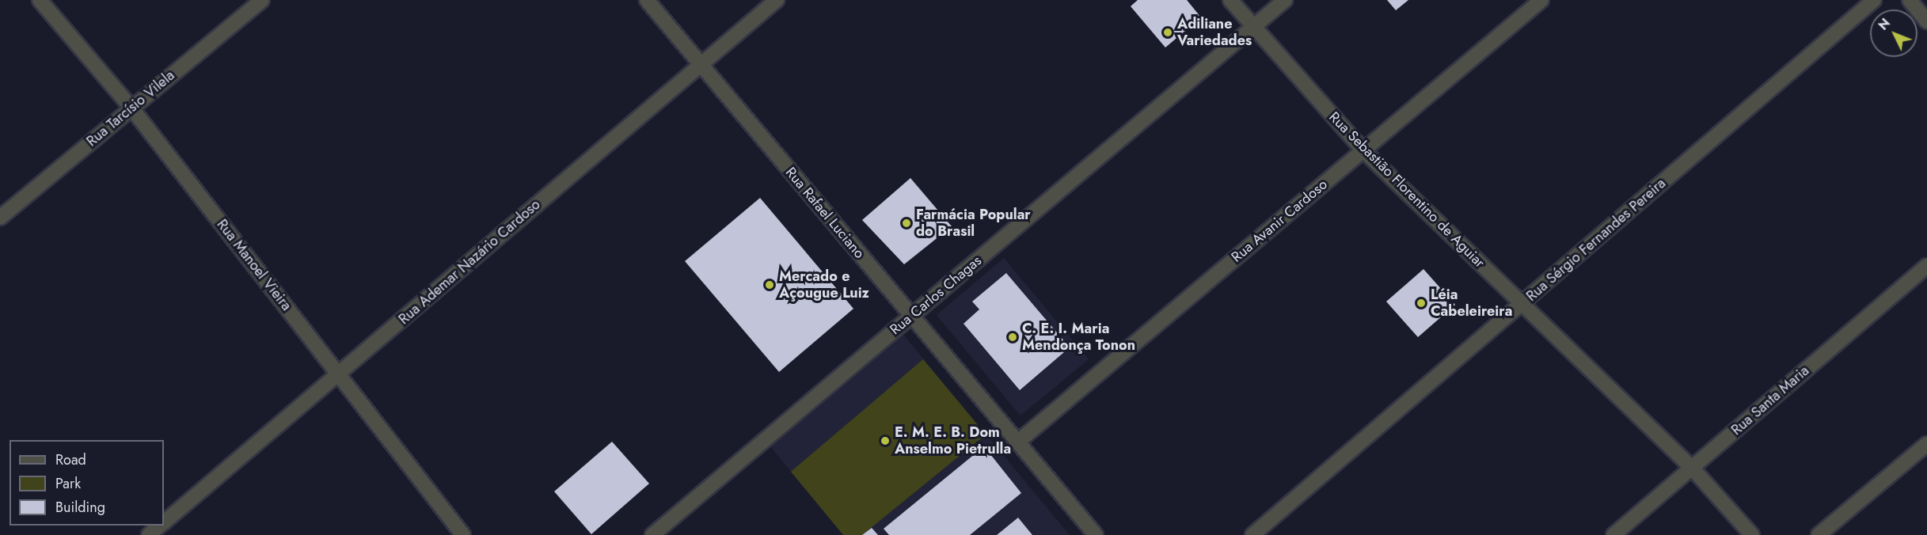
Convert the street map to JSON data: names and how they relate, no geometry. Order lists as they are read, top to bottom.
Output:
{
  "streets": {
    "street": [
      "Rua Tarcísio Vilela",
      "Rua Sebastião Florentino de Aguiar",
      "Rua Rafael Luciano",
      "Rua Avanir Cardoso",
      "Rua Sérgio Fernandes Pereira",
      "Rua Ademar Nazário Cardoso",
      "Rua Manoel Vieira",
      "Rua Carlos Chagas",
      "Rua Santa Maria"
    ]
  },
  "crossings": [
    ["Rua Tarcísio Vilela", "Rua Manoel Vieira"],
    ["Rua Sebastião Florentino de Aguiar", "Rua Avanir Cardoso"],
    ["Rua Sebastião Florentino de Aguiar", "Rua Sérgio Fernandes Pereira"],
    ["Rua Sebastião Florentino de Aguiar", "Rua Carlos Chagas"],
    ["Rua Sebastião Florentino de Aguiar", "Rua Santa Maria"],
    ["Rua Rafael Luciano", "Rua Avanir Cardoso"],
    ["Rua Rafael Luciano", "Rua Ademar Nazário Cardoso"],
    ["Rua Rafael Luciano", "Rua Carlos Chagas"],
    ["Rua Ademar Nazário Cardoso", "Rua Manoel Vieira"]
  ],
  "places": [
    "Adiliane Variedades",
    "Farmácia Popular do Brasil",
    "Mercado e Açougue Luiz",
    "Léia Cabeleireira",
    "C. E. I. Maria Mendonça Tonon",
    "E. M. E. B. Dom Anselmo Pietrulla"
  ],
  "legend": ["Road", "Park", "Building"],
  "north": "top left"
}
